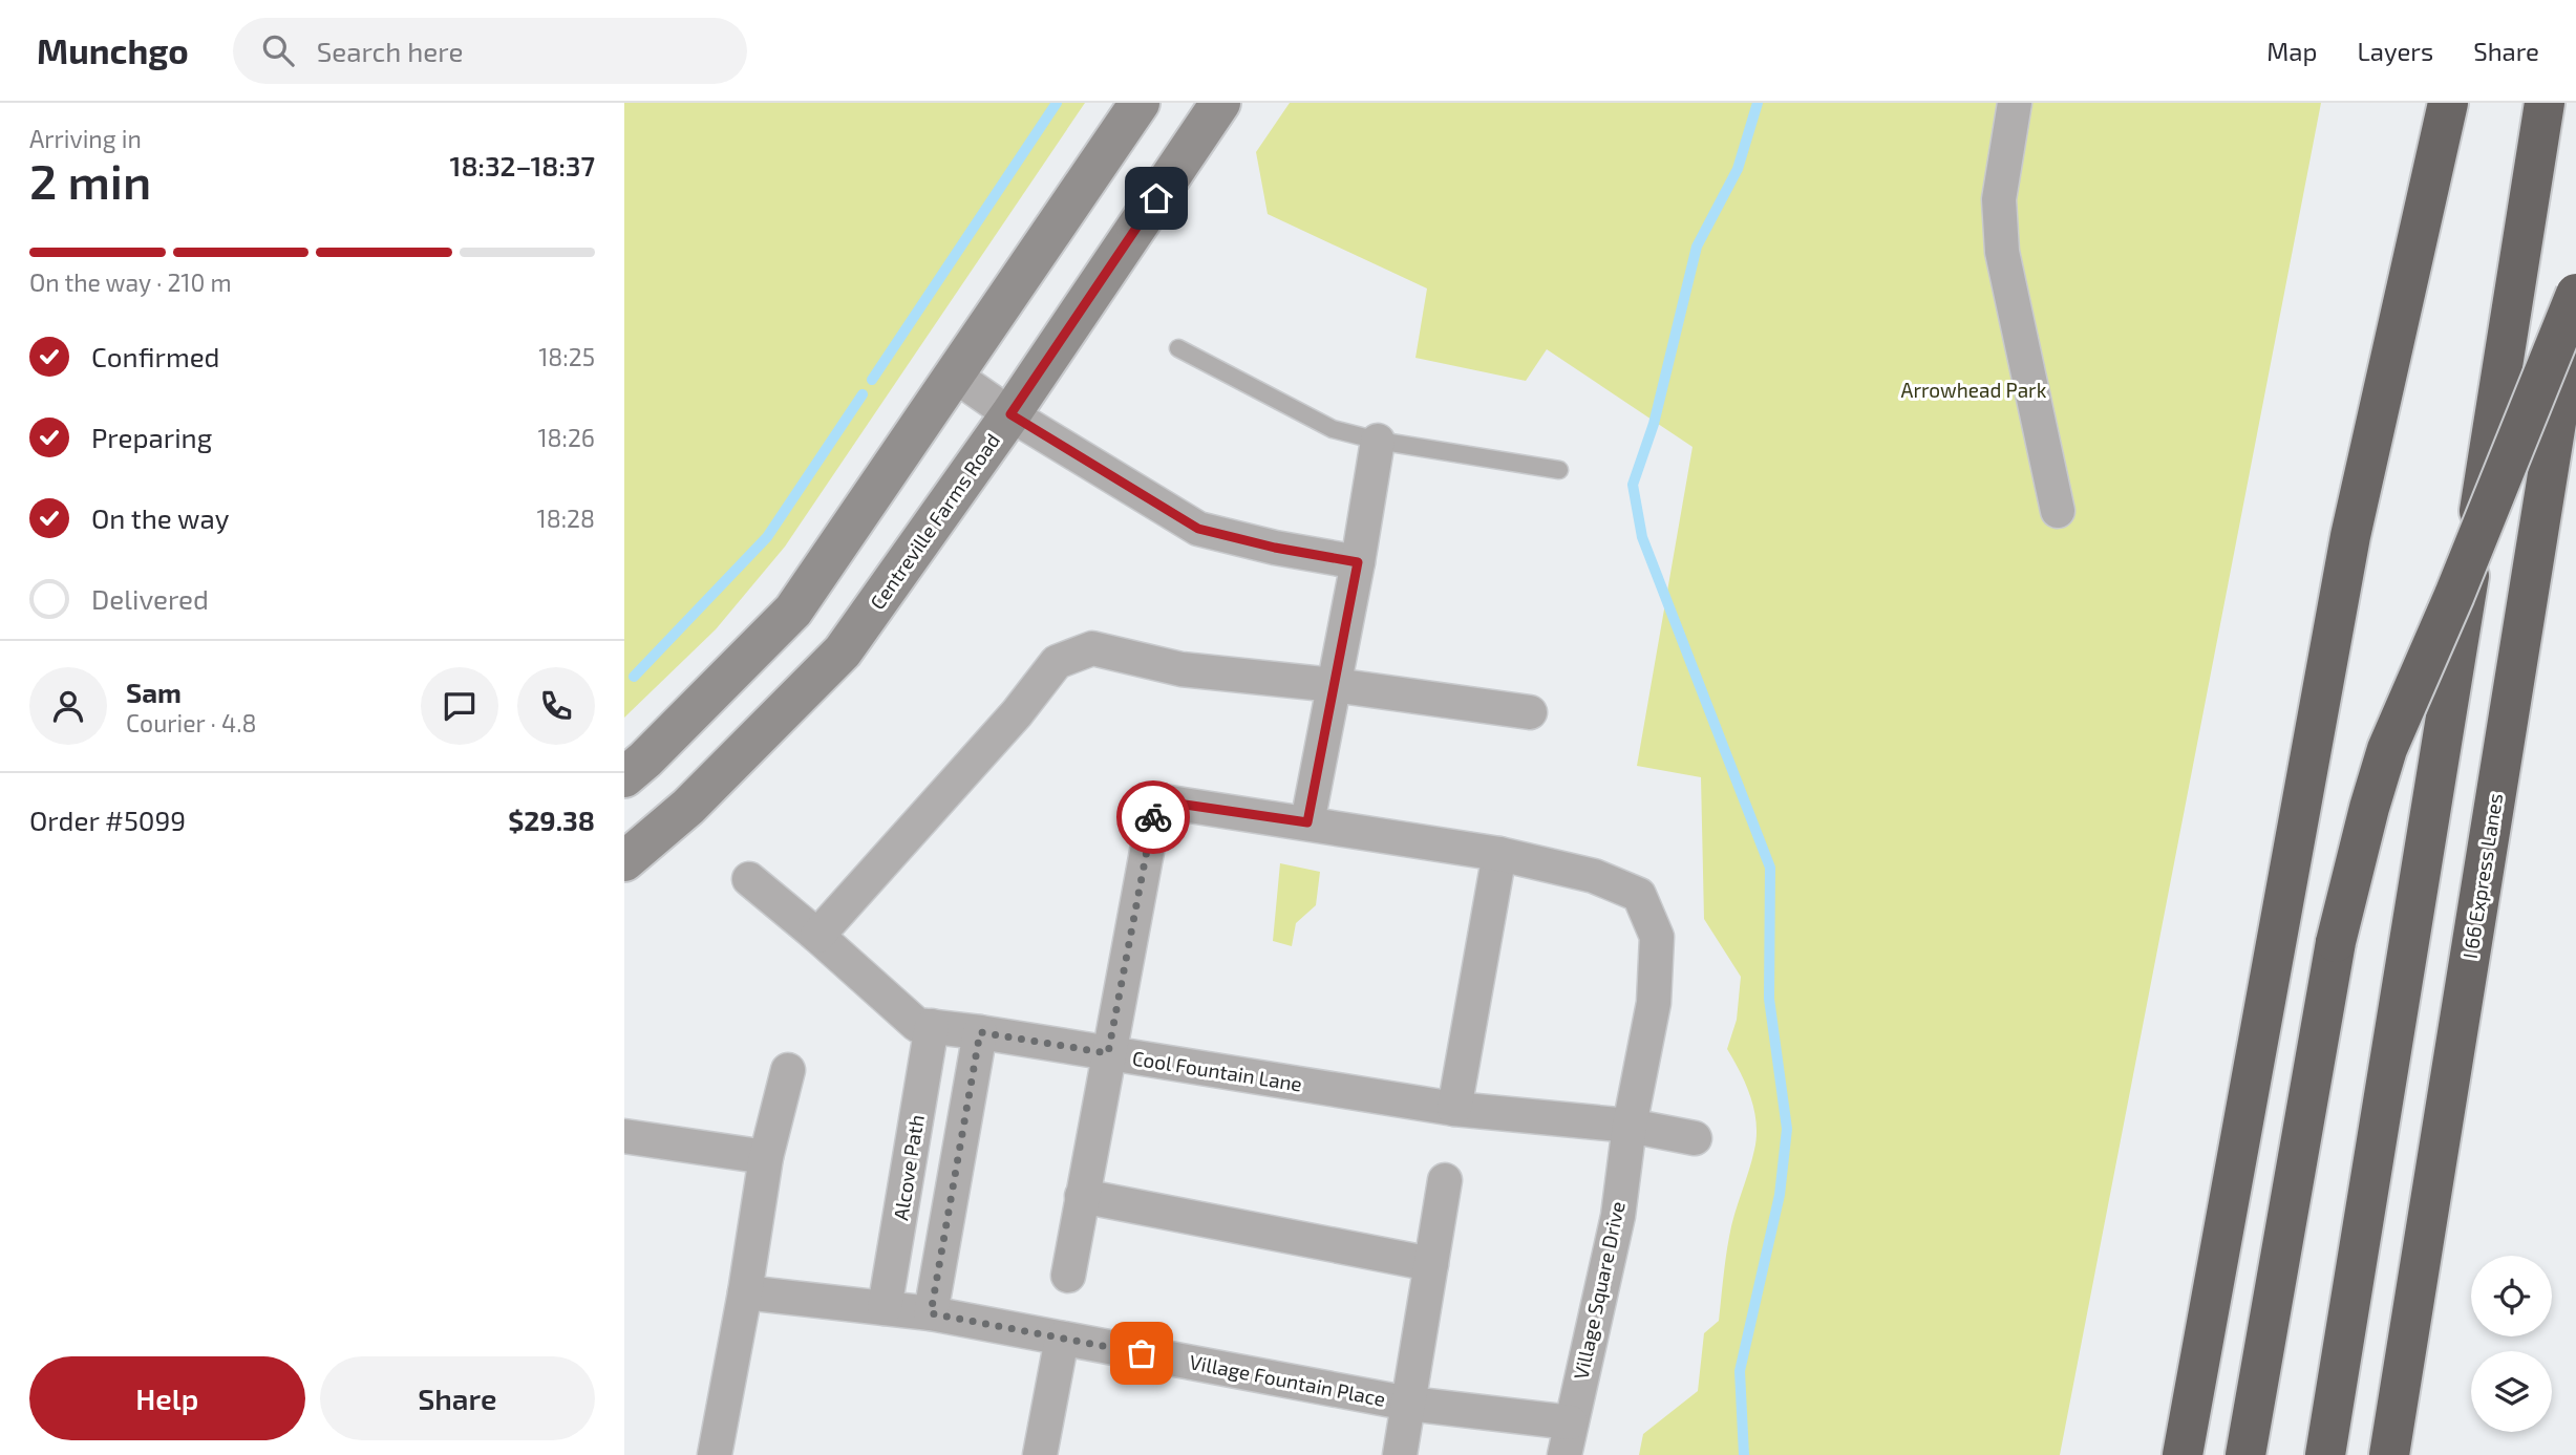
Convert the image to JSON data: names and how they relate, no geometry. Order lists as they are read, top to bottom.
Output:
{
  "streets": {
    "highway": ["I 66 Express Lanes"],
    "street": [
      "Centreville Farms Road",
      "Cool Fountain Lane",
      "Alcove Path",
      "Village Square Drive",
      "Village Fountain Place"
    ]
  },
  "crossings": [
    ["Cool Fountain Lane", "Alcove Path"],
    ["Cool Fountain Lane", "Village Square Drive"],
    ["Alcove Path", "Village Fountain Place"],
    ["Village Square Drive", "Village Fountain Place"]
  ],
  "parks": ["Arrowhead Park"],
  "page": {
    "header": "Munchgo",
    "search": "Search here",
    "nav": ["Map", "Layers", "Share"],
    "heading": ["2 min", "Arriving in", "18:32–18:37"],
    "panel": [
      "Sam",
      "Courier · 4.8",
      "Order #5099",
      "$29.38"
    ],
    "bar": "On the way · 210 m",
    "list": [
      ["Confirmed", "18:25"],
      ["Preparing", "18:26"],
      ["On the way", "18:28"],
      "Delivered"
    ],
    "buttons": ["Help", "Share"]
  }
}
